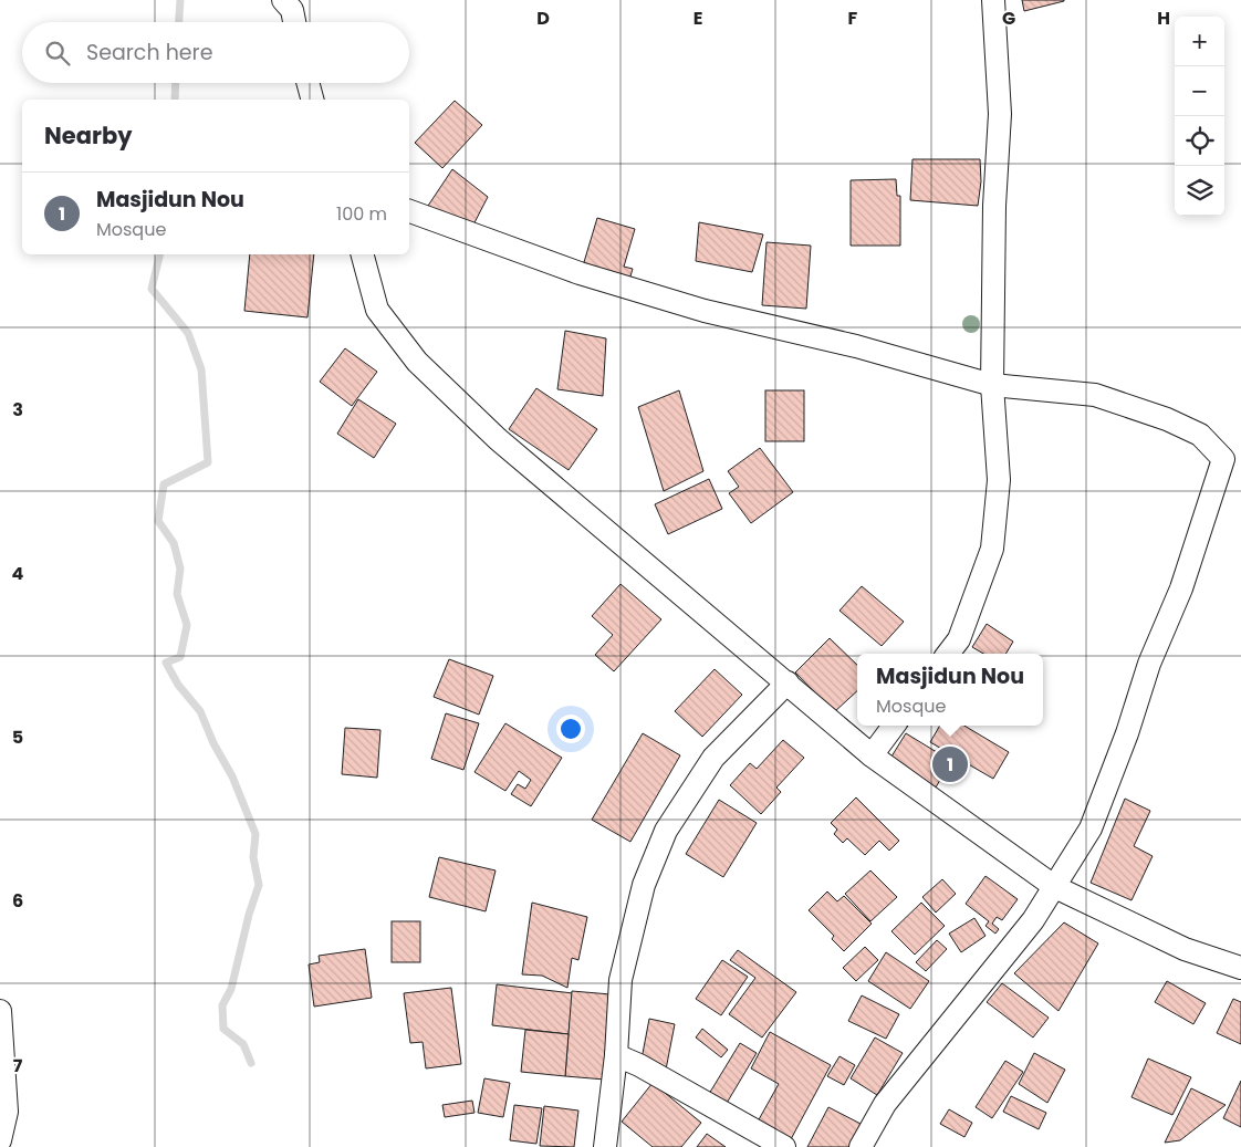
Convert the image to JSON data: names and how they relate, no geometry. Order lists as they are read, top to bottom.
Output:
{
  "page": {
    "map_buttons": ["+", "−"],
    "search": "Search here",
    "heading": "Nearby",
    "list": [
      {
        "mark": "1",
        "name": "Masjidun Nou",
        "note": "Mosque",
        "value": "100 m"
      }
    ],
    "popup": ["Masjidun Nou", "Mosque"],
    "pins": "1"
  },
  "grid": {
    "columns": [
      "D",
      "E",
      "F",
      "G",
      "H"
    ],
    "rows": [
      "3",
      "4",
      "5",
      "6",
      "7"
    ]
  }
}
